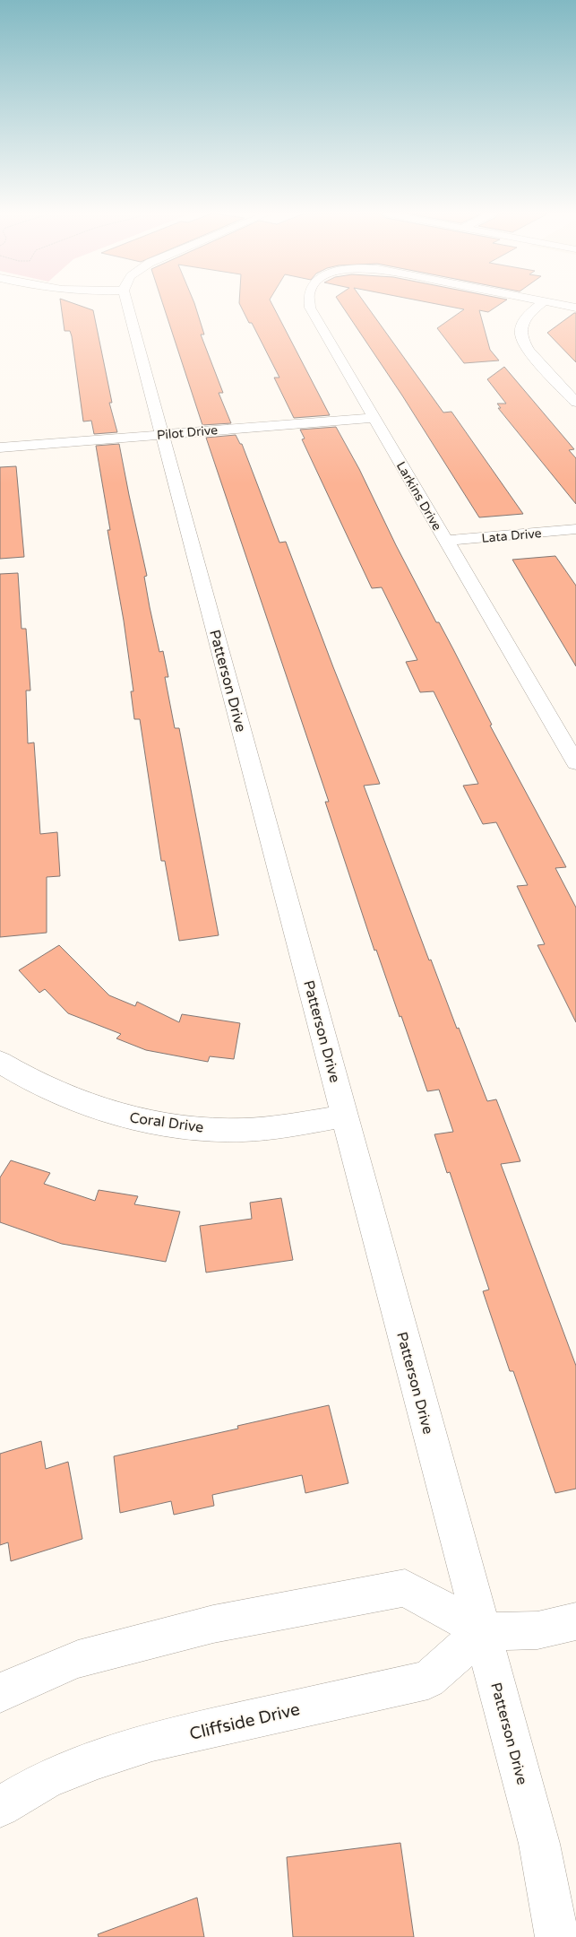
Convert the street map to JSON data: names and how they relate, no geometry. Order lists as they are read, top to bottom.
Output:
{
  "streets": {
    "street": [
      "Pilot Drive",
      "Larkins Drive",
      "Lata Drive",
      "Patterson Drive",
      "Coral Drive",
      "Cliffside Drive"
    ]
  },
  "crossings": [
    ["Pilot Drive", "Larkins Drive"],
    ["Pilot Drive", "Patterson Drive"],
    ["Larkins Drive", "Lata Drive"],
    ["Patterson Drive", "Coral Drive"],
    ["Patterson Drive", "Cliffside Drive"]
  ]
}
